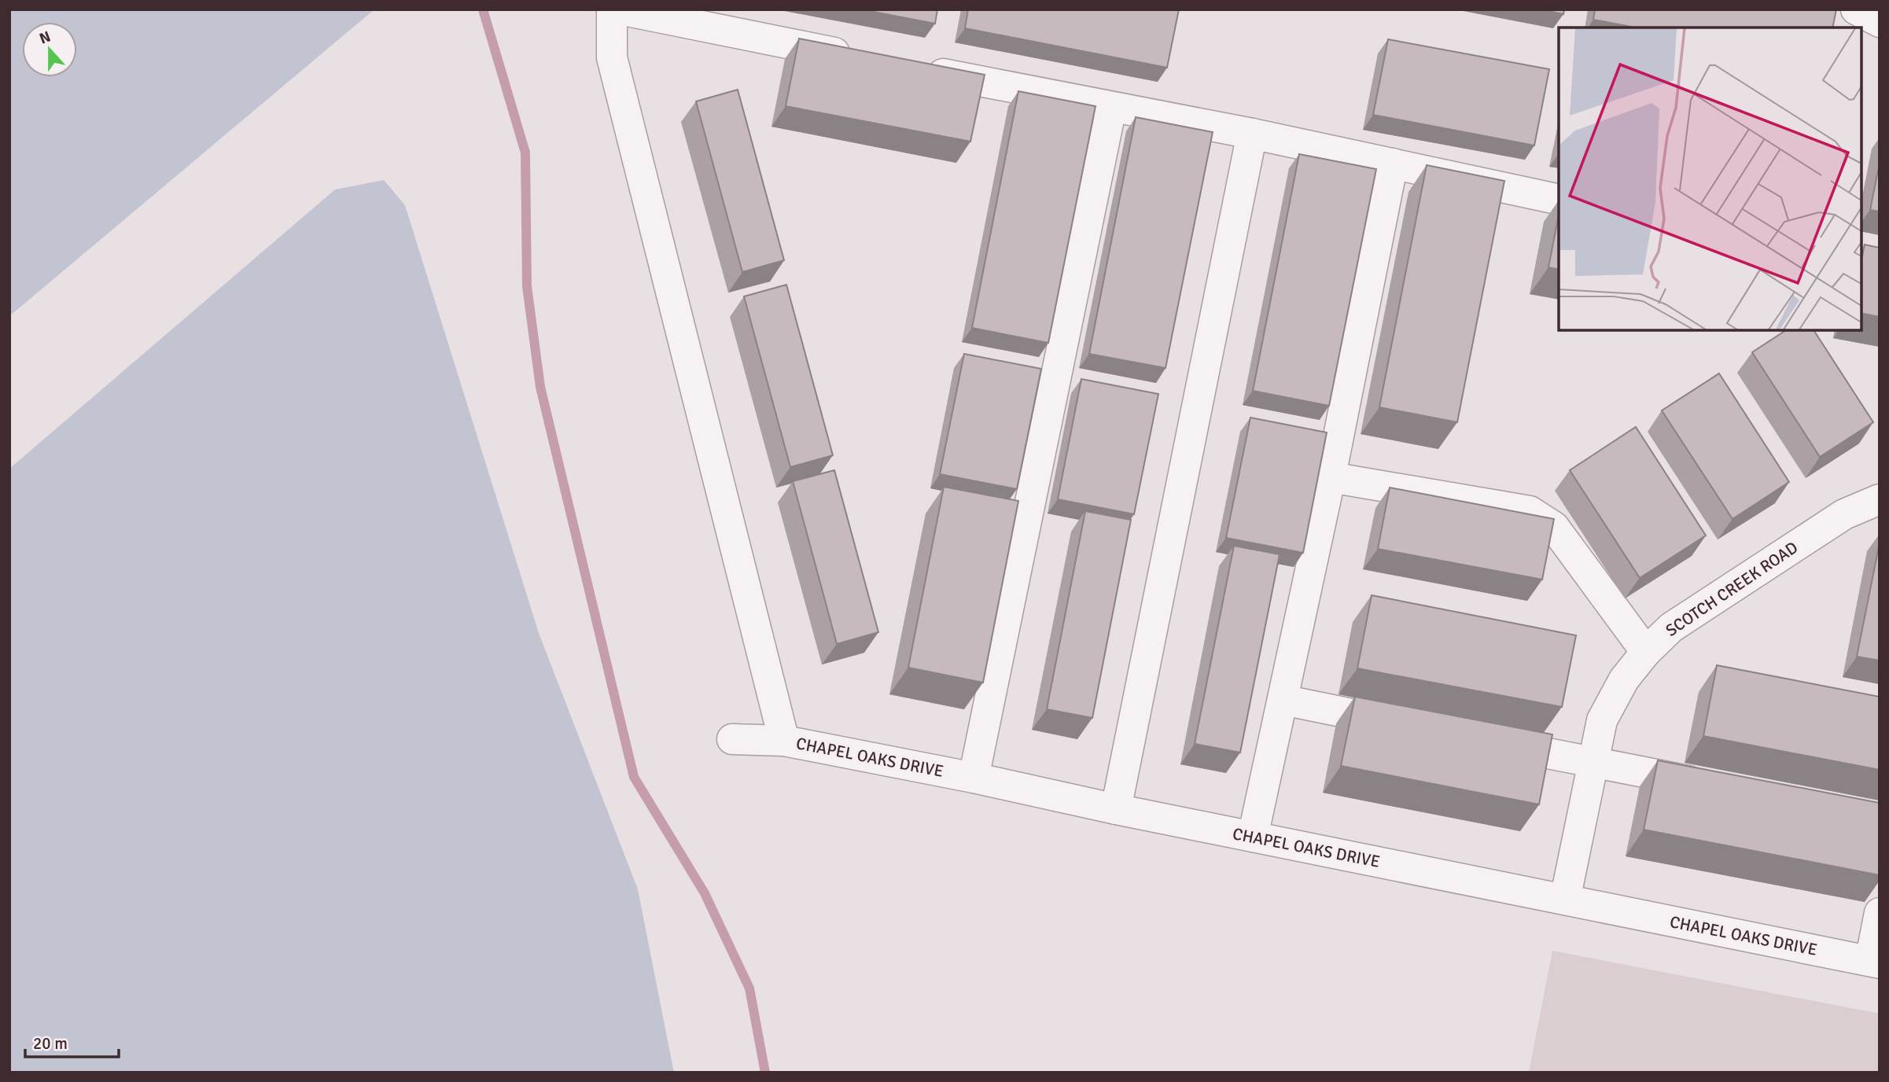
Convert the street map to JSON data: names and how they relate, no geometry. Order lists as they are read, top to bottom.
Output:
{
  "streets": {
    "street": ["SCOTCH CREEK ROAD", "CHAPEL OAKS DRIVE"]
  },
  "crossings": [
    ["SCOTCH CREEK ROAD", "CHAPEL OAKS DRIVE"]
  ],
  "scale_bar": "20 m",
  "north": "top"
}
